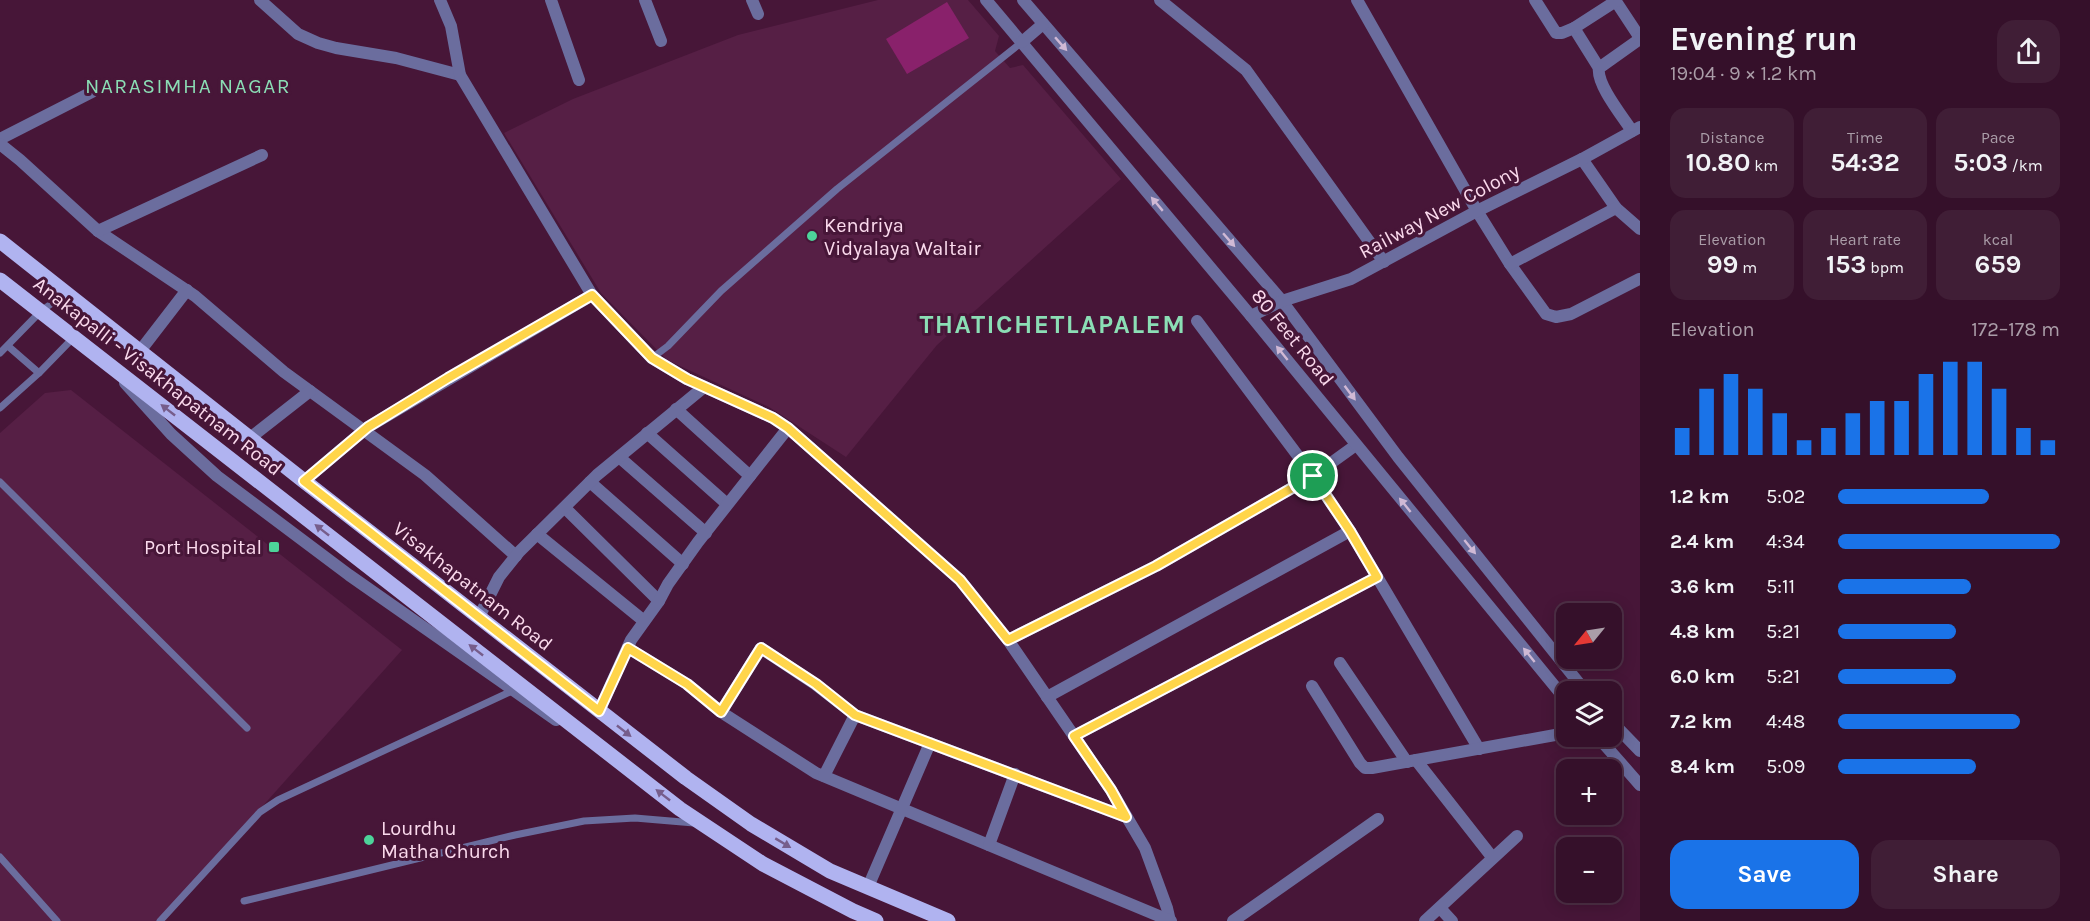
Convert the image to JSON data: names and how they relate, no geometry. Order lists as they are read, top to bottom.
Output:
{
  "streets": {
    "main road": ["Anakapalli - Visakhapatnam Road", "Visakhapatnam Road"],
    "street": ["Railway New Colony", "80 Feet Road"]
  },
  "crossings": [
    ["Railway New Colony", "80 Feet Road"]
  ],
  "one_way": ["Anakapalli - Visakhapatnam Road"],
  "districts": ["NARASIMHA NAGAR", "THATICHETLAPALEM"],
  "places": {
    "other": ["Kendriya Vidyalaya Waltair", "Lourdhu Matha Church"],
    "transit": ["Port Hospital"]
  },
  "north": "bottom left",
  "page": {
    "heading": ["Evening run", "19:04 · 9 × 1.2 km"],
    "stats": [
      ["Distance", "10.80 km"],
      ["Time", "54:32"],
      ["Pace", "5:03 /km"],
      ["Elevation", "99 m"],
      ["Heart rate", "153 bpm"],
      ["kcal", "659"]
    ],
    "chart": ["Elevation", "172–178 m"],
    "list": [
      {
        "name": "1.2 km",
        "note": "5:02"
      },
      {
        "name": "2.4 km",
        "note": "4:34"
      },
      {
        "name": "3.6 km",
        "note": "5:11"
      },
      {
        "name": "4.8 km",
        "note": "5:21"
      },
      {
        "name": "6.0 km",
        "note": "5:21"
      },
      {
        "name": "7.2 km",
        "note": "4:48"
      },
      {
        "name": "8.4 km",
        "note": "5:09"
      }
    ],
    "map_buttons": ["+", "−"],
    "buttons": ["Save", "Share"]
  }
}
